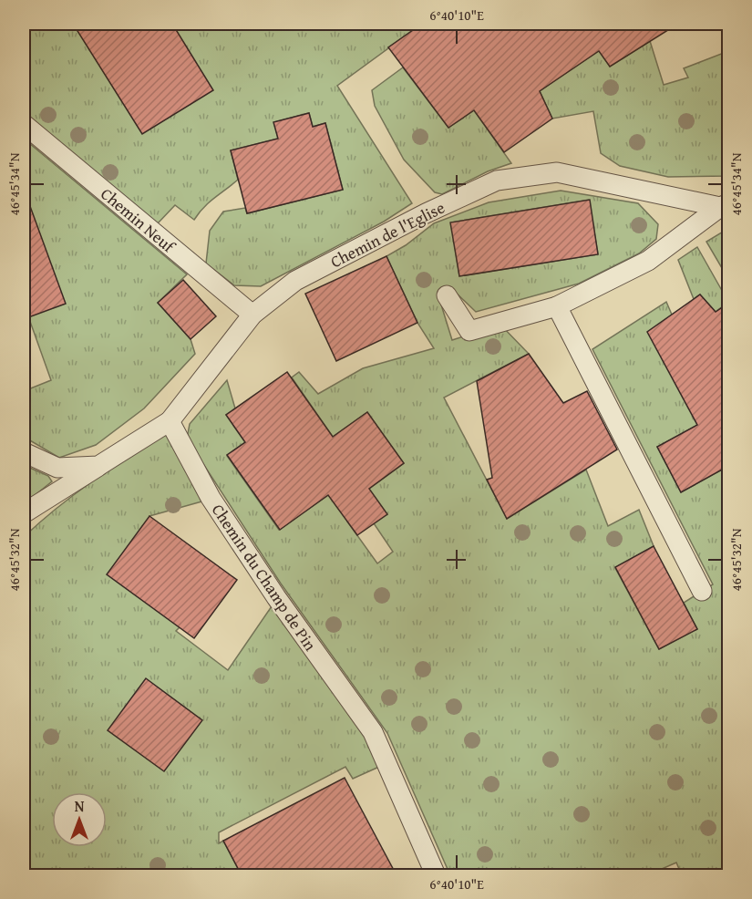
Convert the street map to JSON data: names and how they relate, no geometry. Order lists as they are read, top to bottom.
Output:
{
  "streets": {
    "lane": ["Chemin Neuf", "Chemin de l'Eglise", "Chemin du Champ de Pin"]
  },
  "crossings": [
    ["Chemin Neuf", "Chemin de l'Eglise"],
    ["Chemin de l'Eglise", "Chemin du Champ de Pin"]
  ],
  "north": "top",
  "coordinates": ["6°40'10\"E", "46°45'34\"N", "46°45'32\"N"]
}
